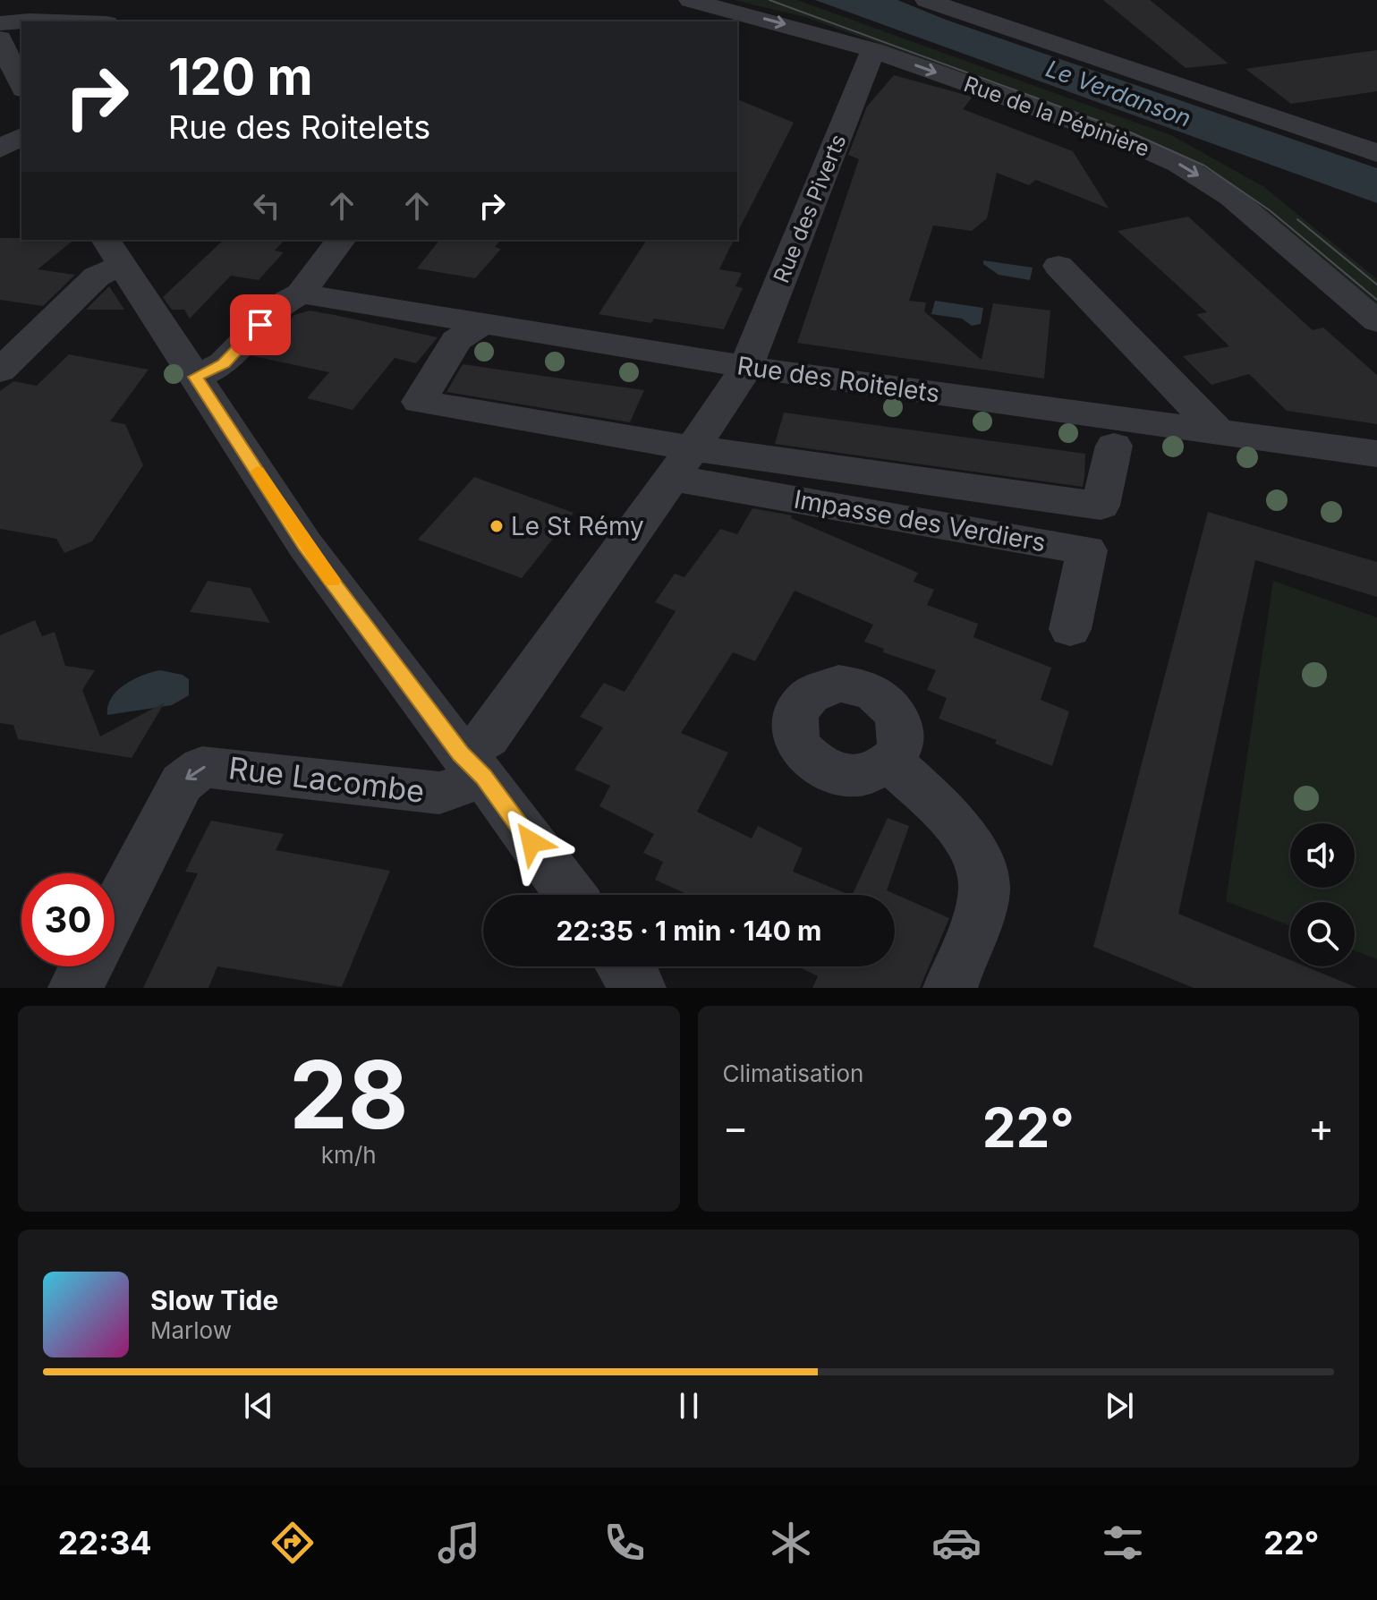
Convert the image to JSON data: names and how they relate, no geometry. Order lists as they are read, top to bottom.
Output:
{
  "streets": {
    "street": [
      "Rue de la Pépinière",
      "Rue des Piverts",
      "Rue des Roitelets",
      "Impasse des Verdiers",
      "Rue Lacombe"
    ]
  },
  "crossings": [
    ["Rue de la Pépinière", "Rue des Piverts"],
    ["Rue des Piverts", "Rue des Roitelets"],
    ["Rue des Piverts", "Impasse des Verdiers"],
    ["Rue des Piverts", "Rue Lacombe"],
    ["Impasse des Verdiers", "Rue Lacombe"]
  ],
  "one_way": ["Rue Lacombe"],
  "water": ["Le Verdanson"],
  "places": ["Le St Rémy"],
  "page": {
    "turn": ["120 m", "Rue des Roitelets"],
    "limit": "30",
    "trip": "22:35 · 1 min · 140 m",
    "tile": [
      ["28", "km/h"],
      "Climatisation"
    ],
    "heat": ["−", "22°", "+"],
    "song": ["Slow Tide", "Marlow"],
    "tabs": ["22:34", "22°"]
  }
}
